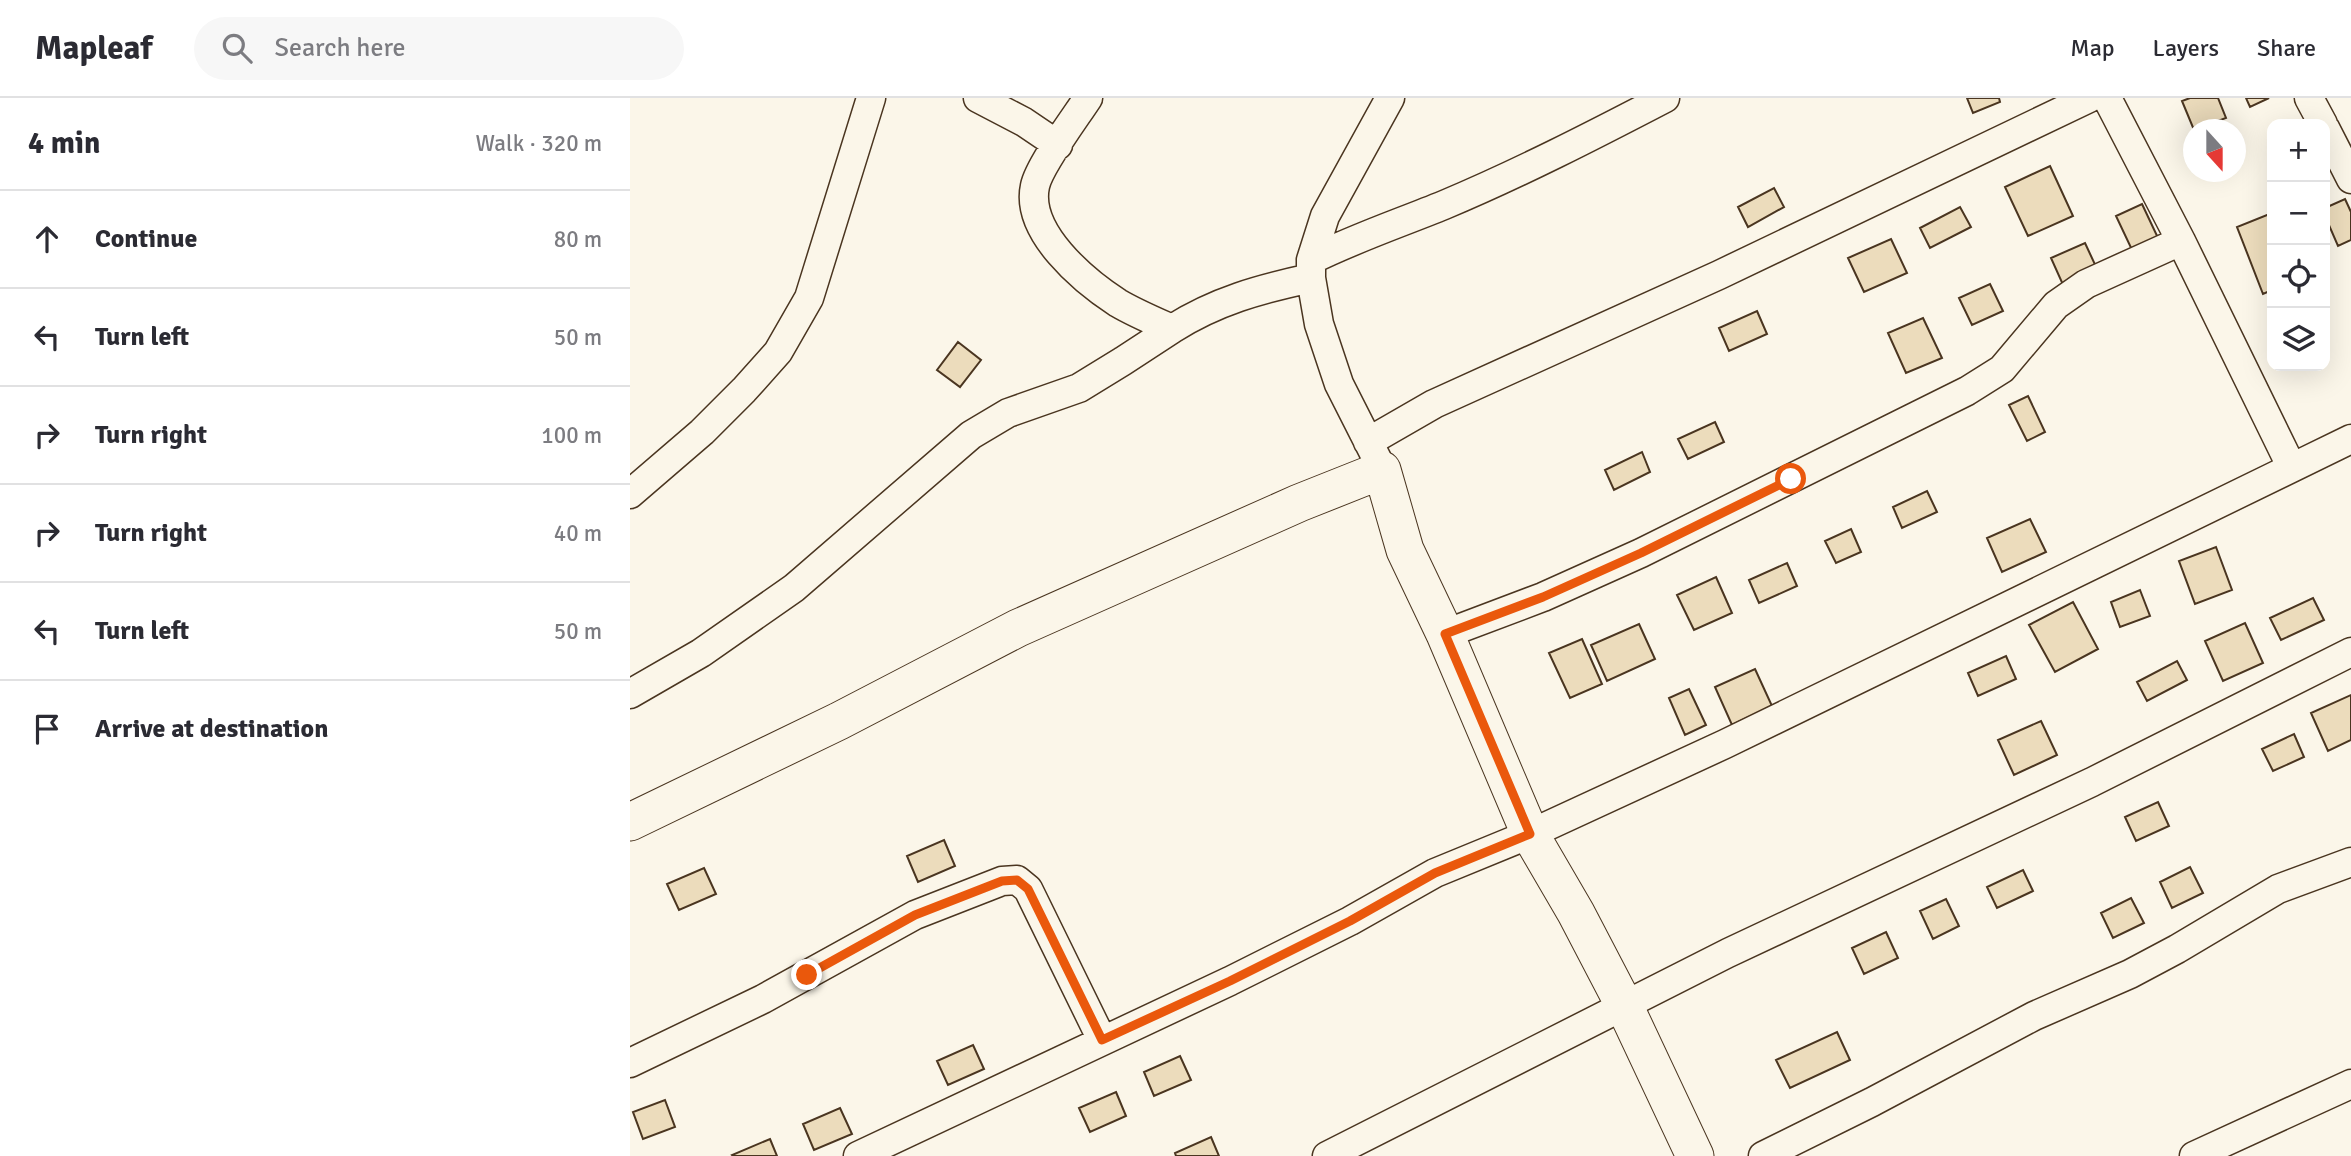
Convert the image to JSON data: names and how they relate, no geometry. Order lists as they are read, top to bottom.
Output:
{
  "north": "bottom",
  "page": {
    "header": "Mapleaf",
    "search": "Search here",
    "nav": ["Map", "Layers", "Share"],
    "heading": ["4 min", "Walk · 320 m"],
    "map_buttons": ["+", "−"],
    "list": [
      ["Continue", "80 m"],
      ["Turn left", "50 m"],
      ["Turn right", "100 m"],
      ["Turn right", "40 m"],
      ["Turn left", "50 m"],
      "Arrive at destination"
    ]
  }
}
